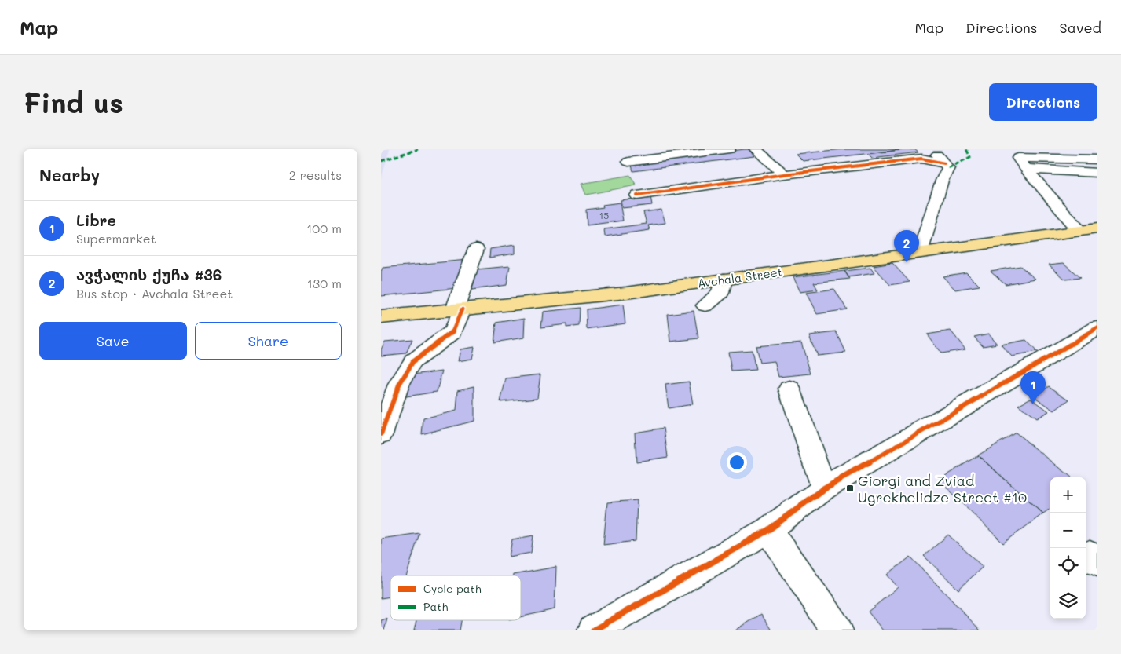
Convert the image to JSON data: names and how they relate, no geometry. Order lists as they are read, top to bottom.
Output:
{
  "streets": {
    "highway": ["Avchala Street"]
  },
  "places": {
    "transit": ["Giorgi and Zviad Ugrekhelidze Street #10"]
  },
  "house_numbers": ["15"],
  "legend": ["Cycle path", "Path"],
  "page": {
    "header": "Map",
    "nav": ["Map", "Directions", "Saved"],
    "buttons": [
      "Directions",
      ["Save", "Share"]
    ],
    "title": "Find us",
    "heading": ["Nearby", "2 results"],
    "list": [
      {
        "mark": "1",
        "name": "Libre",
        "note": "Supermarket",
        "value": "100 m"
      },
      {
        "mark": "2",
        "name": "ავჭალის ქუჩა #36",
        "note": "Bus stop · Avchala Street",
        "value": "130 m"
      }
    ],
    "pins": ["2", "1"],
    "map_buttons": ["+", "−"]
  }
}
